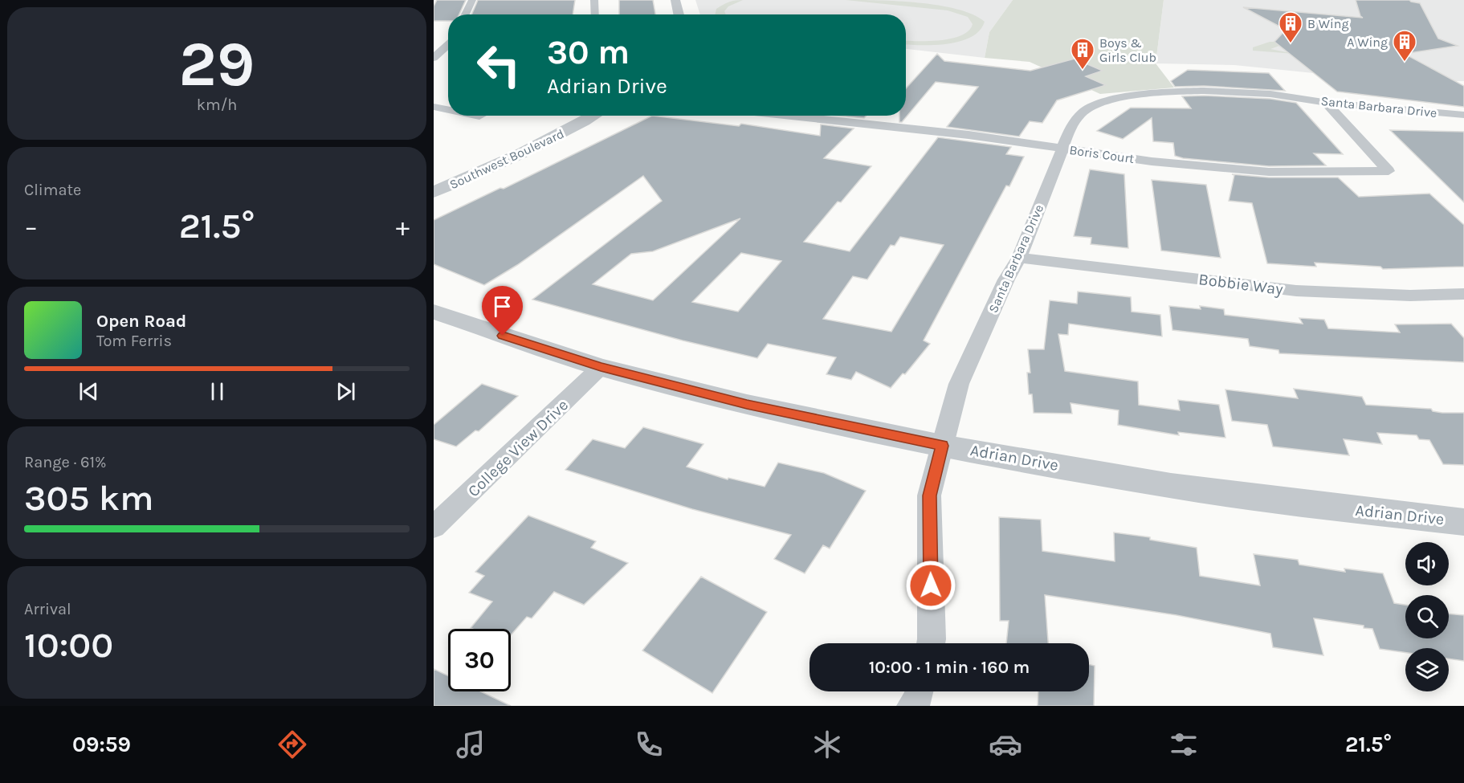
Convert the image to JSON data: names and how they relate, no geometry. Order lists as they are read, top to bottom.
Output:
{
  "streets": {
    "street": [
      "Santa Barbara Drive",
      "Boris Court",
      "Southwest Boulevard",
      "Bobbie Way",
      "College View Drive",
      "Adrian Drive"
    ]
  },
  "crossings": [
    ["Santa Barbara Drive", "Boris Court"],
    ["Santa Barbara Drive", "Bobbie Way"],
    ["Santa Barbara Drive", "Adrian Drive"],
    ["College View Drive", "Adrian Drive"]
  ],
  "places": {
    "building": ["B Wing", "A Wing", "Boys & Girls Club"]
  },
  "page": {
    "tile": [
      ["29", "km/h"],
      "Climate",
      ["Range · 61%", "305 km"],
      ["Arrival", "10:00"]
    ],
    "turn": ["30 m", "Adrian Drive"],
    "heat": ["−", "21.5°", "+"],
    "song": ["Open Road", "Tom Ferris"],
    "limit": "30",
    "trip": "10:00 · 1 min · 160 m",
    "tabs": ["09:59", "21.5°"]
  }
}
